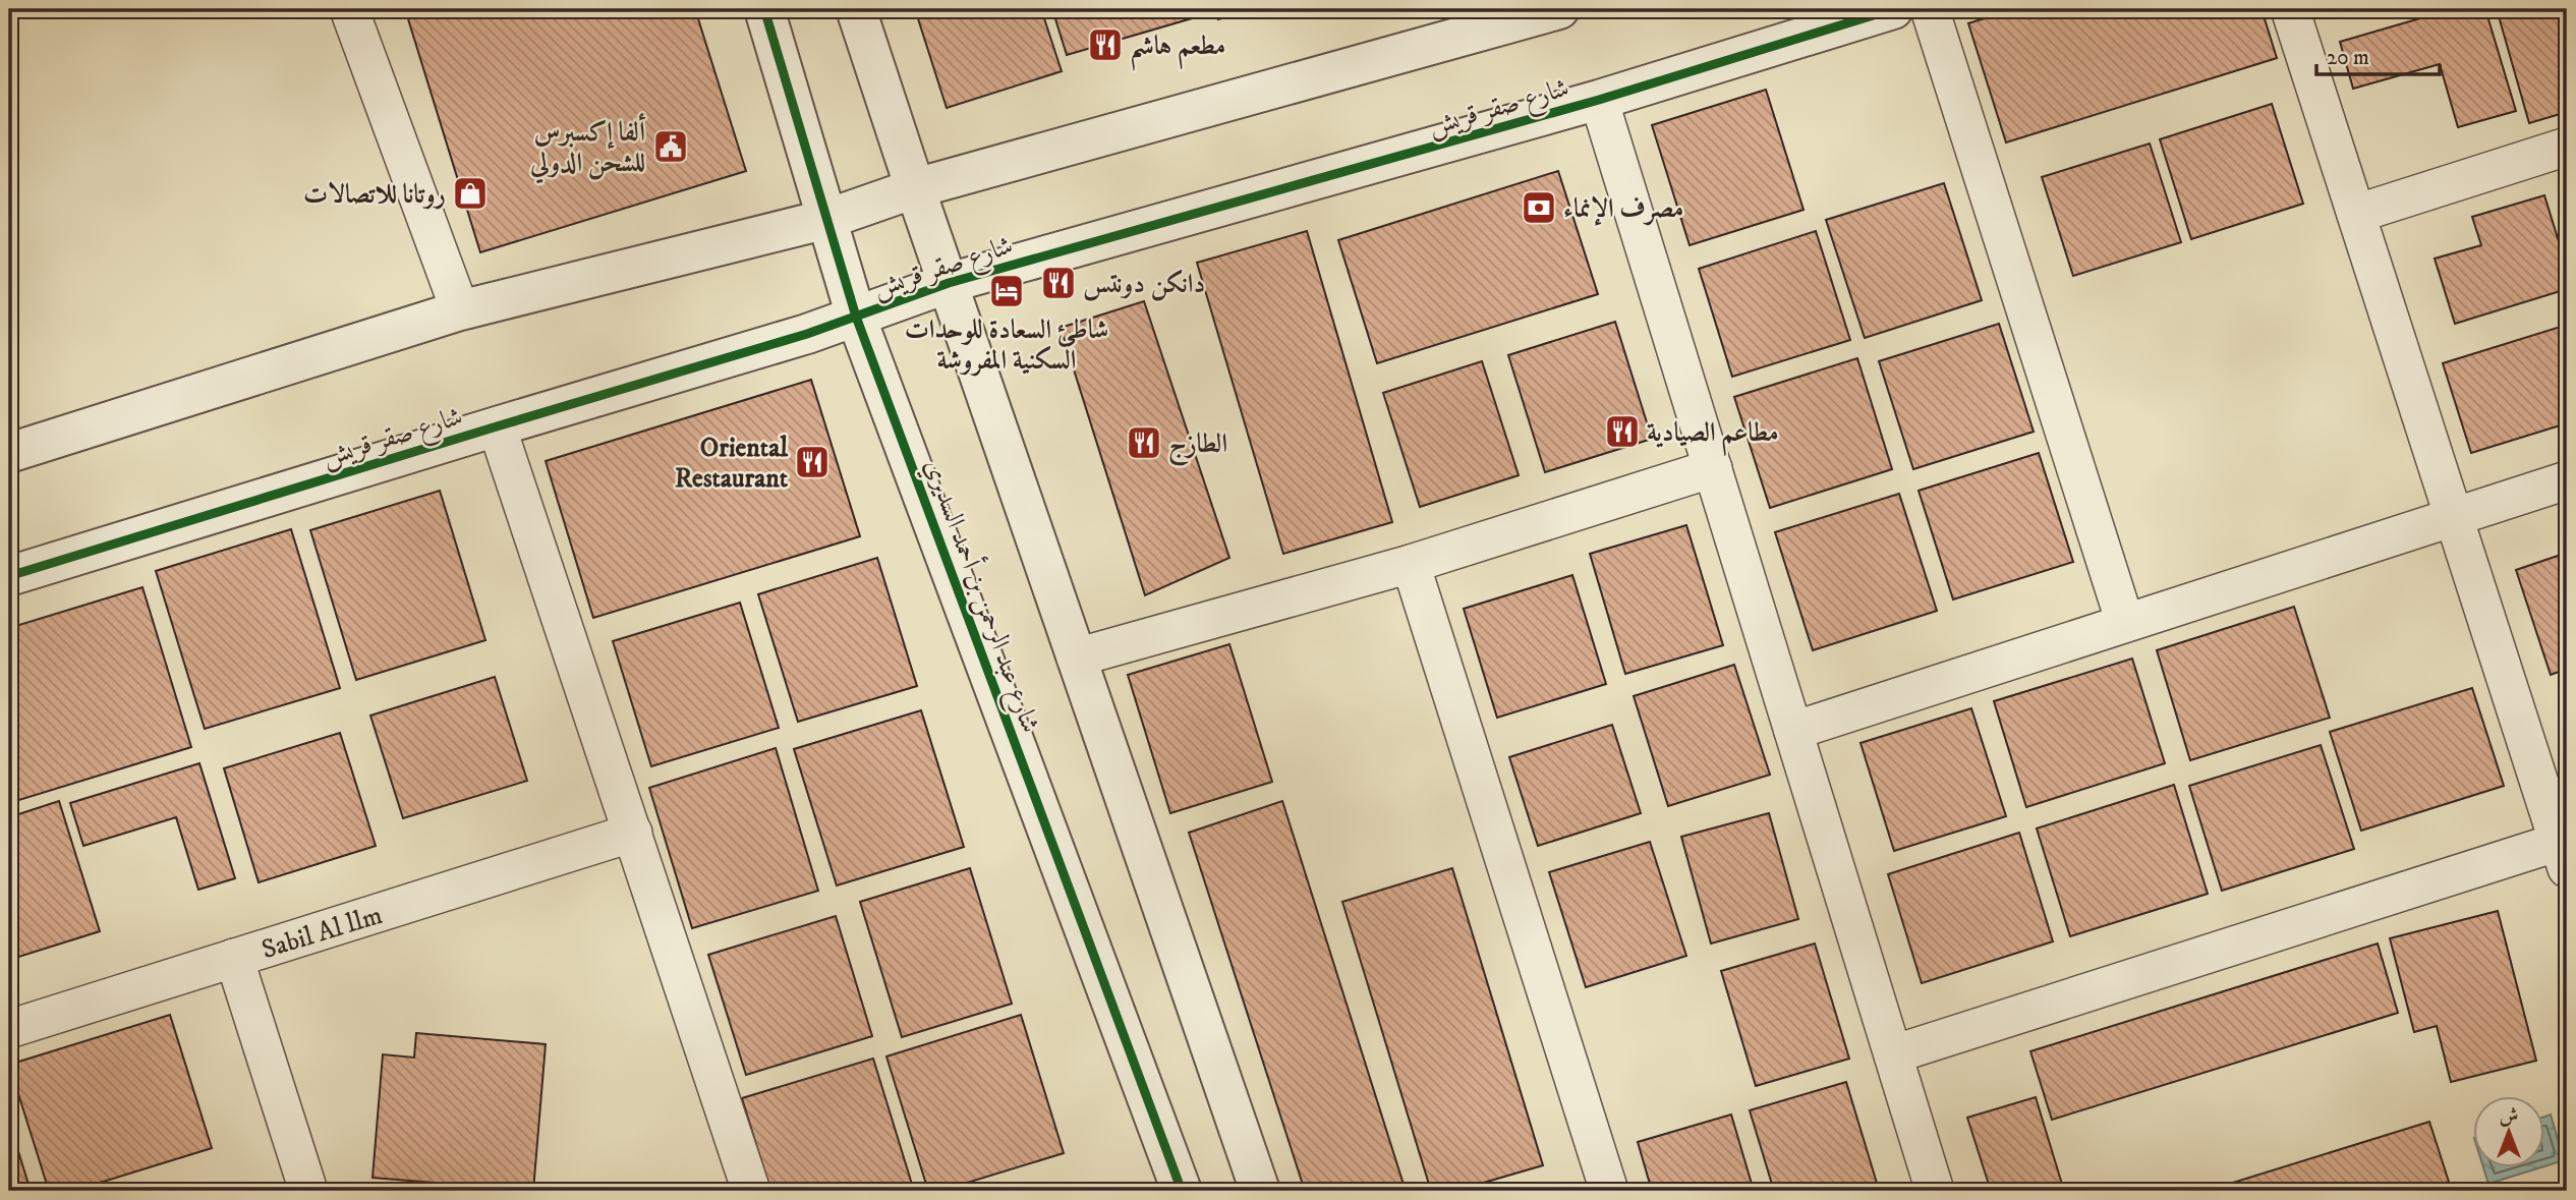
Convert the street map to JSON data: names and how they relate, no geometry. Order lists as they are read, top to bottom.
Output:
{
  "streets": {
    "street": ["شارع صقر قريش", "شارع عبد الرحمن بن أحمد السديري", "Sabil Al llm"]
  },
  "crossings": [
    ["شارع صقر قريش", "شارع عبد الرحمن بن أحمد السديري"]
  ],
  "places": {
    "restaurant": [
      "مطعم هاشم",
      "دانكن دونتس",
      "مطاعم الصيادية",
      "الطازج",
      "Oriental Restaurant"
    ],
    "public building": ["ألفا إكسبرس للشحن الدولي"],
    "shop": ["روتانا للاتصالات"],
    "bank": ["مصرف الإنماء"],
    "hotel": ["شاطئ السعادة للوحدات السكنية المفروشة"]
  },
  "scale_bar": "20 m",
  "north": "top"
}
